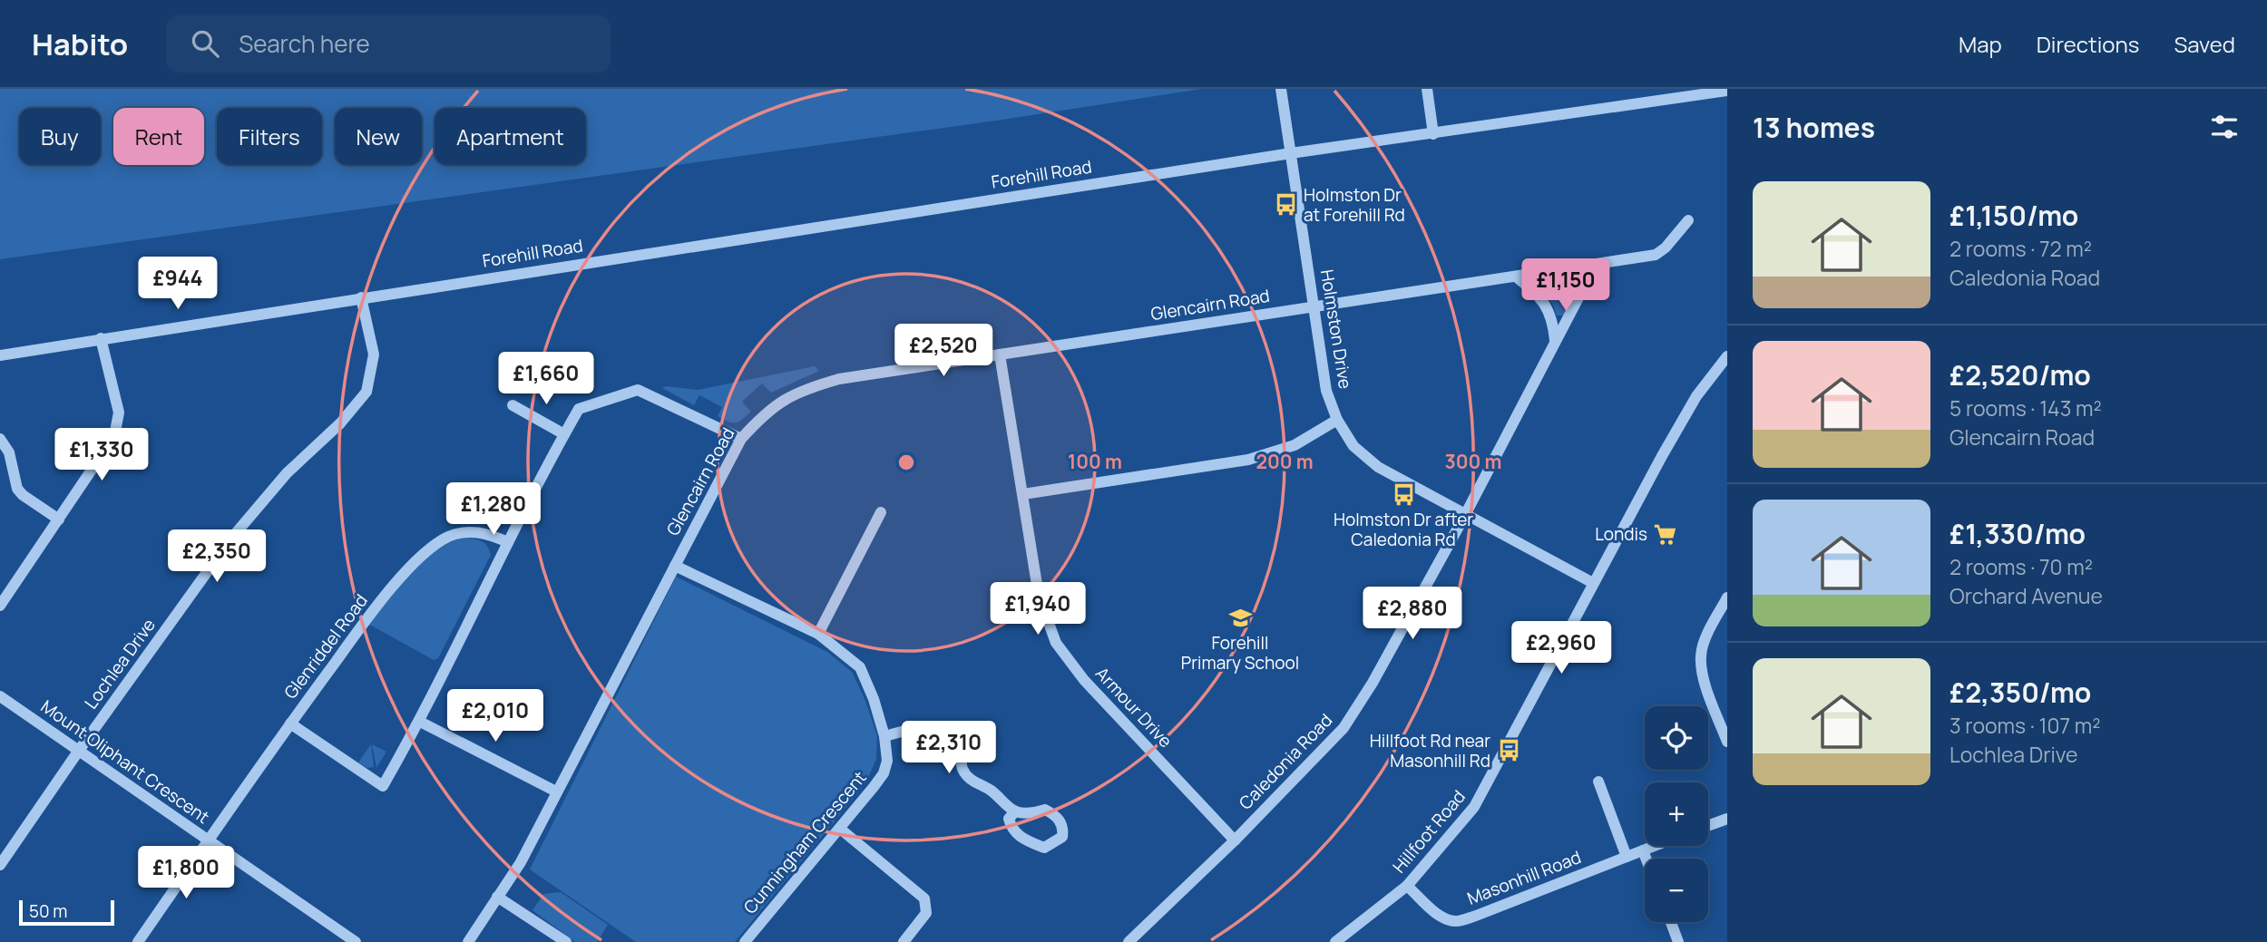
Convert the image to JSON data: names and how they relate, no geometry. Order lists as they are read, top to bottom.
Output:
{
  "streets": {
    "street": [
      "Forehill Road",
      "Glencairn Road",
      "Holmston Drive",
      "Glenriddel Road",
      "Lochlea Drive",
      "Armour Drive",
      "Mount Oliphant Crescent",
      "Caledonia Road",
      "Hillfoot Road",
      "Cunningham Crescent",
      "Masonhill Road"
    ]
  },
  "crossings": [
    ["Forehill Road", "Holmston Drive"],
    ["Forehill Road", "Lochlea Drive"],
    ["Glencairn Road", "Holmston Drive"],
    ["Glencairn Road", "Armour Drive"],
    ["Glencairn Road", "Caledonia Road"],
    ["Glencairn Road", "Cunningham Crescent"],
    ["Holmston Drive", "Caledonia Road"],
    ["Holmston Drive", "Hillfoot Road"],
    ["Glenriddel Road", "Mount Oliphant Crescent"],
    ["Lochlea Drive", "Mount Oliphant Crescent"],
    ["Armour Drive", "Caledonia Road"],
    ["Hillfoot Road", "Masonhill Road"]
  ],
  "places": {
    "bus stop": ["Holmston Dr at Forehill Rd", "Holmston Dr after Caledonia Rd", "Hillfoot Rd near Masonhill Rd"],
    "supermarket": ["Londis"],
    "school or university": ["Forehill Primary School"]
  },
  "scale_bar": "50 m",
  "page": {
    "header": "Habito",
    "search": "Search here",
    "nav": ["Map", "Directions", "Saved"],
    "heading": "13 homes",
    "chip": [
      "Buy",
      "Rent",
      "Filters",
      "New",
      "Apartment"
    ],
    "list": [
      {
        "name": "£1,150/mo",
        "note": "2 rooms · 72 m² · Caledonia Road"
      },
      {
        "name": "£2,520/mo",
        "note": "5 rooms · 143 m² · Glencairn Road"
      },
      {
        "name": "£1,330/mo",
        "note": "2 rooms · 70 m² · Orchard Avenue"
      },
      {
        "name": "£2,350/mo",
        "note": "3 rooms · 107 m² · Lochlea Drive"
      }
    ],
    "price": [
      "£944",
      "£1,150",
      "£2,520",
      "£1,660",
      "£1,330",
      "£1,280",
      "£2,350",
      "£1,940",
      "£2,880",
      "£2,960",
      "£2,010",
      "£2,310",
      "£1,800"
    ],
    "map_buttons": ["+", "−"],
    "scale": "50 m"
  },
  "rings": ["100 m", "200 m", "300 m"]
}
